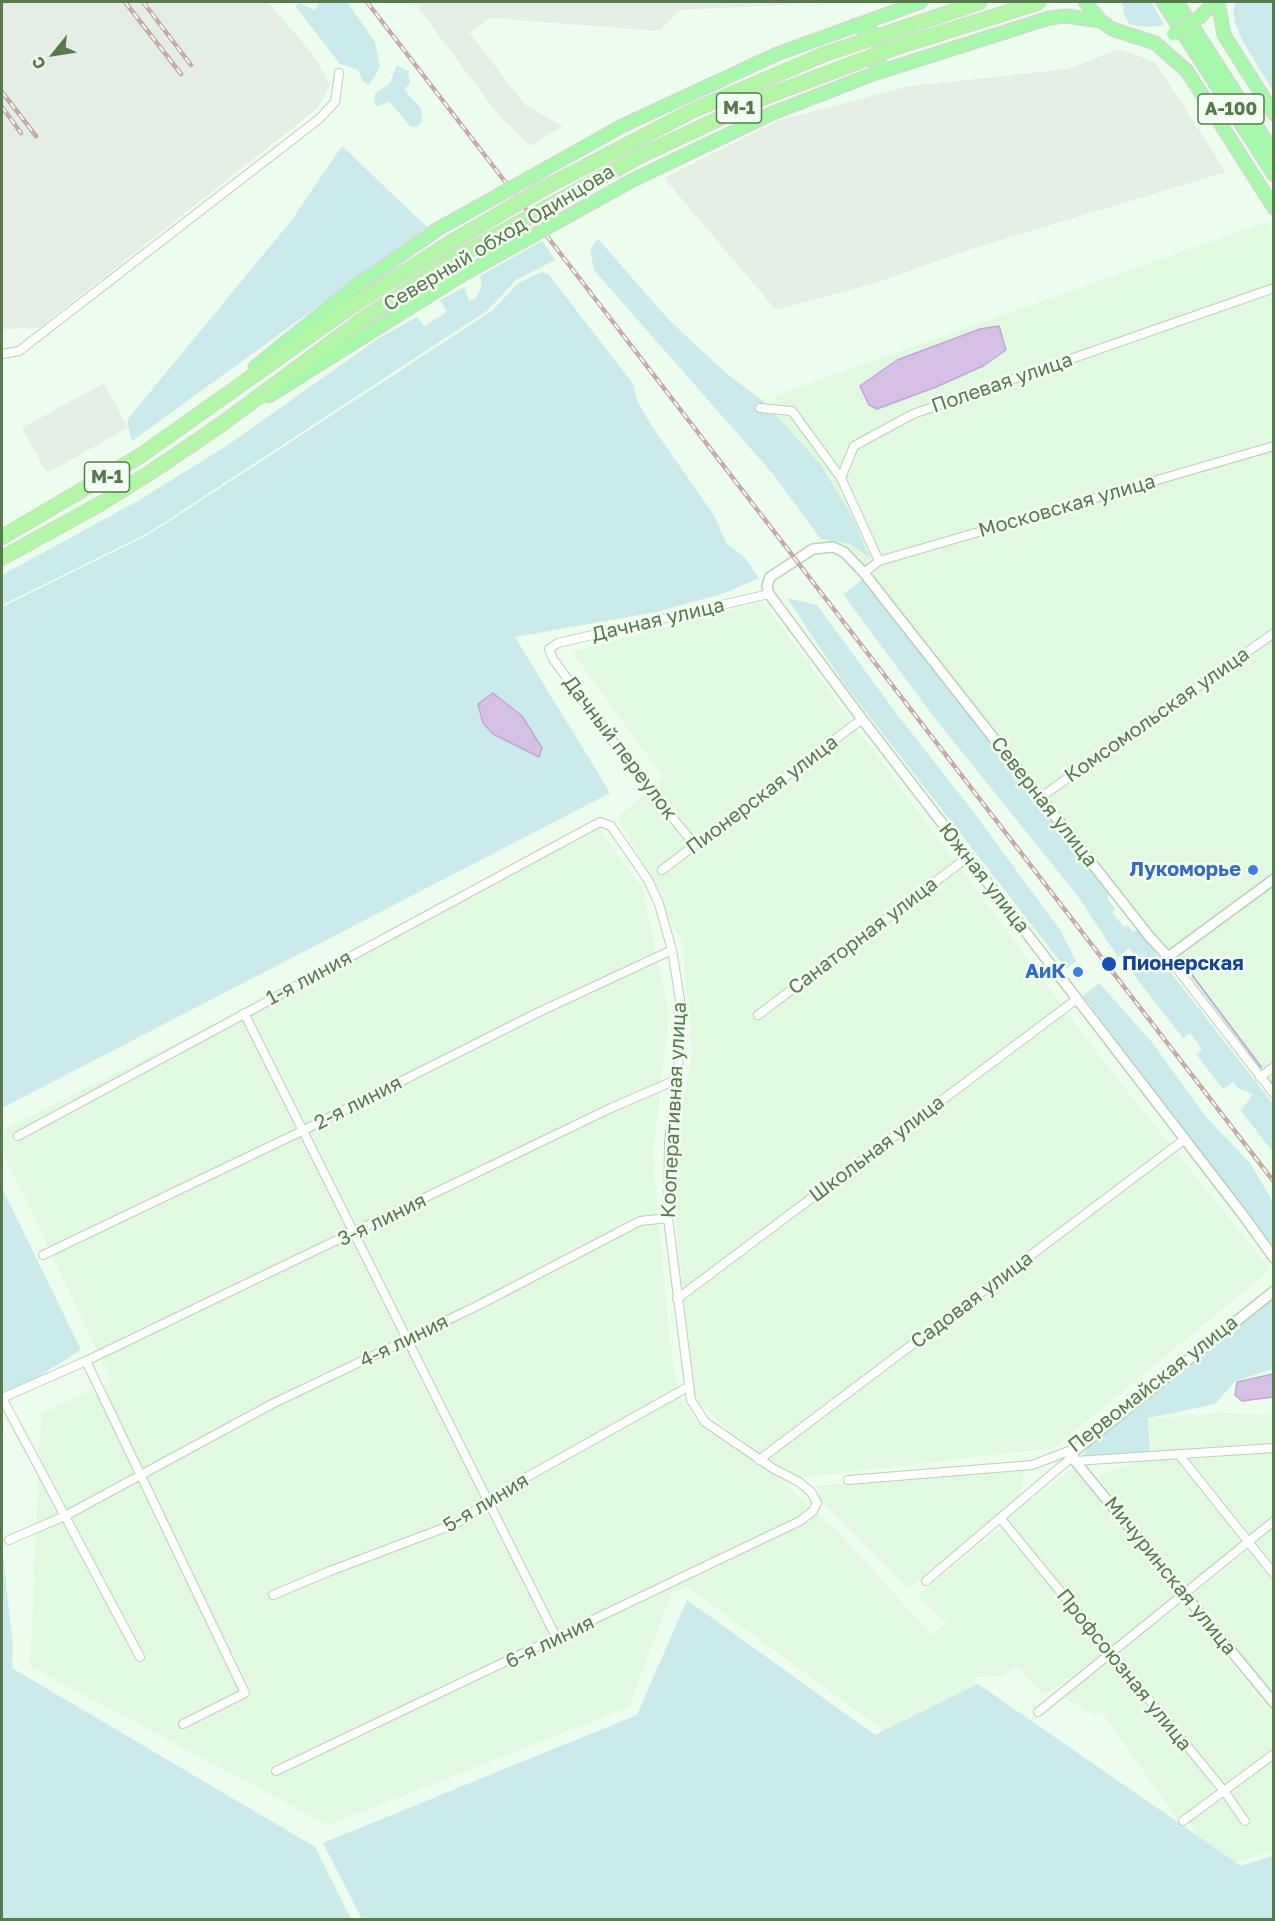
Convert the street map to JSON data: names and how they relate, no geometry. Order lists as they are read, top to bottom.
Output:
{
  "streets": {
    "highway": ["М-1", "Северный обход Одинцова"],
    "main road": ["А-100"],
    "street": [
      "Полевая улица",
      "Московская улица",
      "Дачная улица",
      "Комсомольская улица",
      "Дачный переулок",
      "Пионерская улица",
      "Северная улица",
      "Южная улица",
      "Санаторная улица",
      "1-я линия",
      "2-я линия",
      "Кооперативная улица",
      "Школьная улица",
      "3-я линия",
      "Садовая улица",
      "4-я линия",
      "Первомайская улица",
      "5-я линия",
      "Мичуринская улица",
      "6-я линия",
      "Профсоюзная улица"
    ]
  },
  "crossings": [
    ["Московская улица", "Северная улица"],
    ["Дачная улица", "Дачный переулок"],
    ["Дачная улица", "Северная улица"],
    ["Дачная улица", "Южная улица"],
    ["Комсомольская улица", "Северная улица"],
    ["Дачный переулок", "Пионерская улица"],
    ["Пионерская улица", "Южная улица"],
    ["Северная улица", "Южная улица"],
    ["Южная улица", "Санаторная улица"],
    ["Южная улица", "Школьная улица"],
    ["Южная улица", "Садовая улица"],
    ["1-я линия", "Кооперативная улица"],
    ["2-я линия", "Кооперативная улица"],
    ["Кооперативная улица", "Школьная улица"],
    ["Кооперативная улица", "3-я линия"],
    ["Кооперативная улица", "Садовая улица"],
    ["Кооперативная улица", "4-я линия"],
    ["Кооперативная улица", "5-я линия"],
    ["Кооперативная улица", "6-я линия"],
    ["3-я линия", "4-я линия"],
    ["Первомайская улица", "Мичуринская улица"]
  ],
  "places": ["Лукоморье", "Пионерская", "АиК"],
  "north": "bottom left"
}
